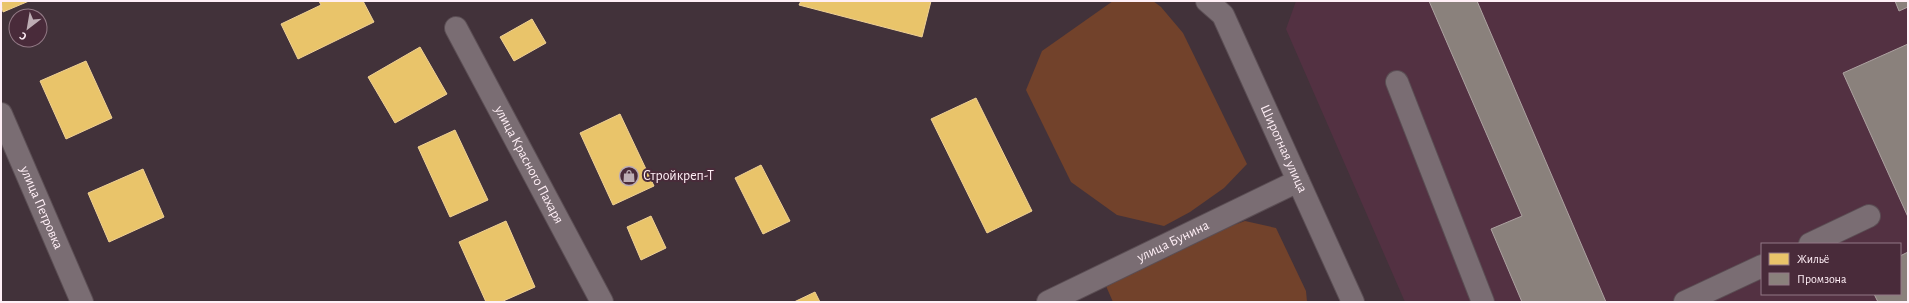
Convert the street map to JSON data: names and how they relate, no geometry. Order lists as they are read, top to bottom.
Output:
{
  "streets": {
    "street": [
      "Широтная улица",
      "улица Красного Пахаря",
      "улица Петровка",
      "улица Бунина"
    ]
  },
  "crossings": [
    ["Широтная улица", "улица Бунина"]
  ],
  "places": {
    "shop": ["Стройкреп-Т"]
  },
  "legend": ["Жильё", "Промзона"],
  "north": "bottom left"
}
